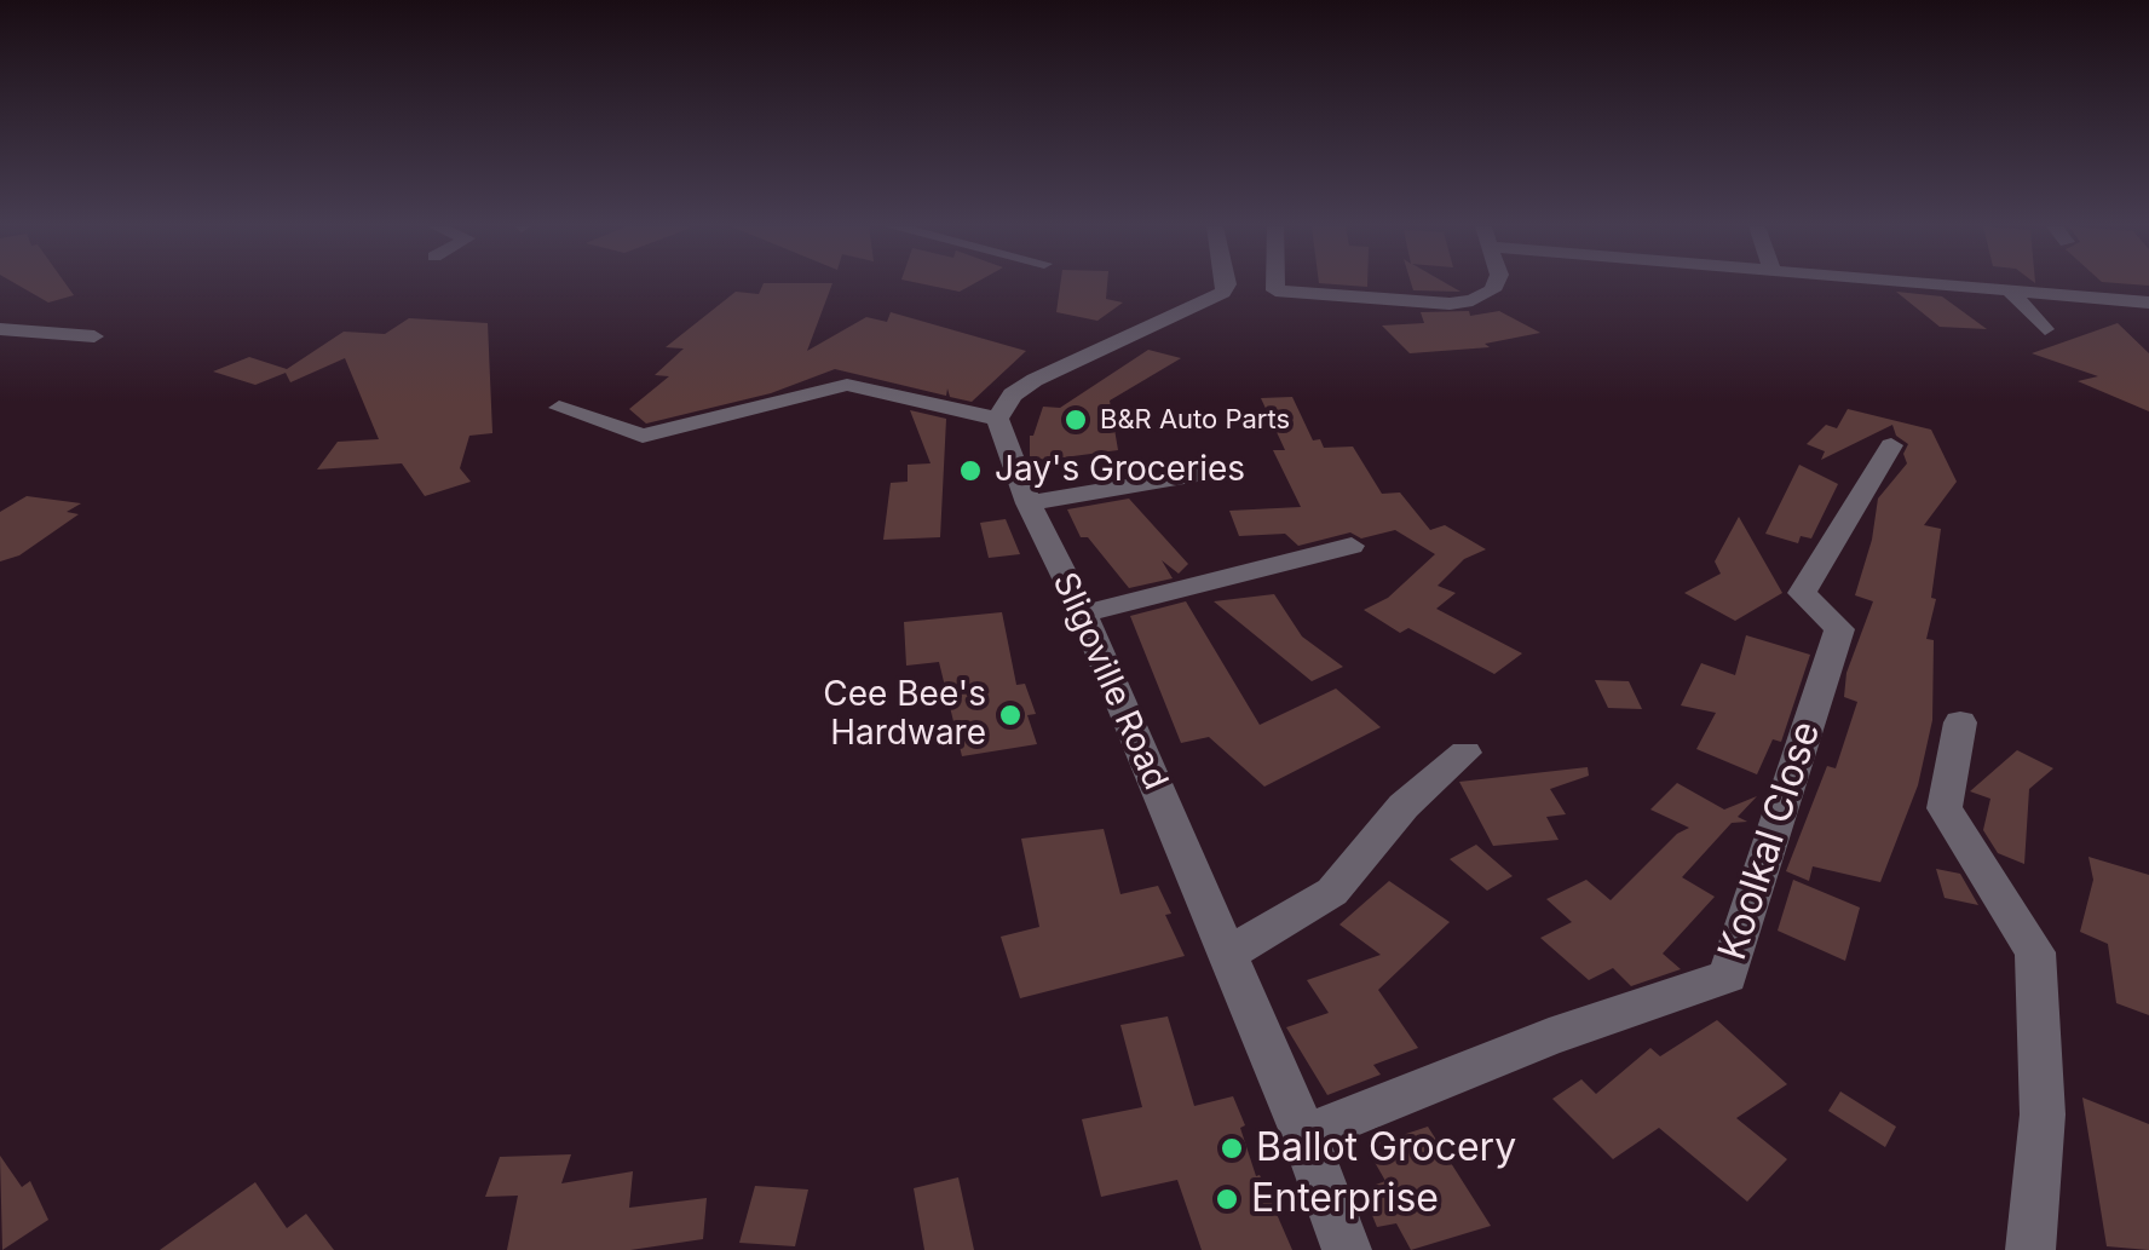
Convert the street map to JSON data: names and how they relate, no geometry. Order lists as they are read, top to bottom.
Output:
{
  "streets": {
    "street": ["Sligoville Road", "Koolkal Close"]
  },
  "crossings": [
    ["Sligoville Road", "Koolkal Close"]
  ],
  "places": [
    "B&R Auto Parts",
    "Jay's Groceries",
    "Cee Bee's Hardware",
    "Ballot Grocery",
    "Enterprise"
  ]
}
